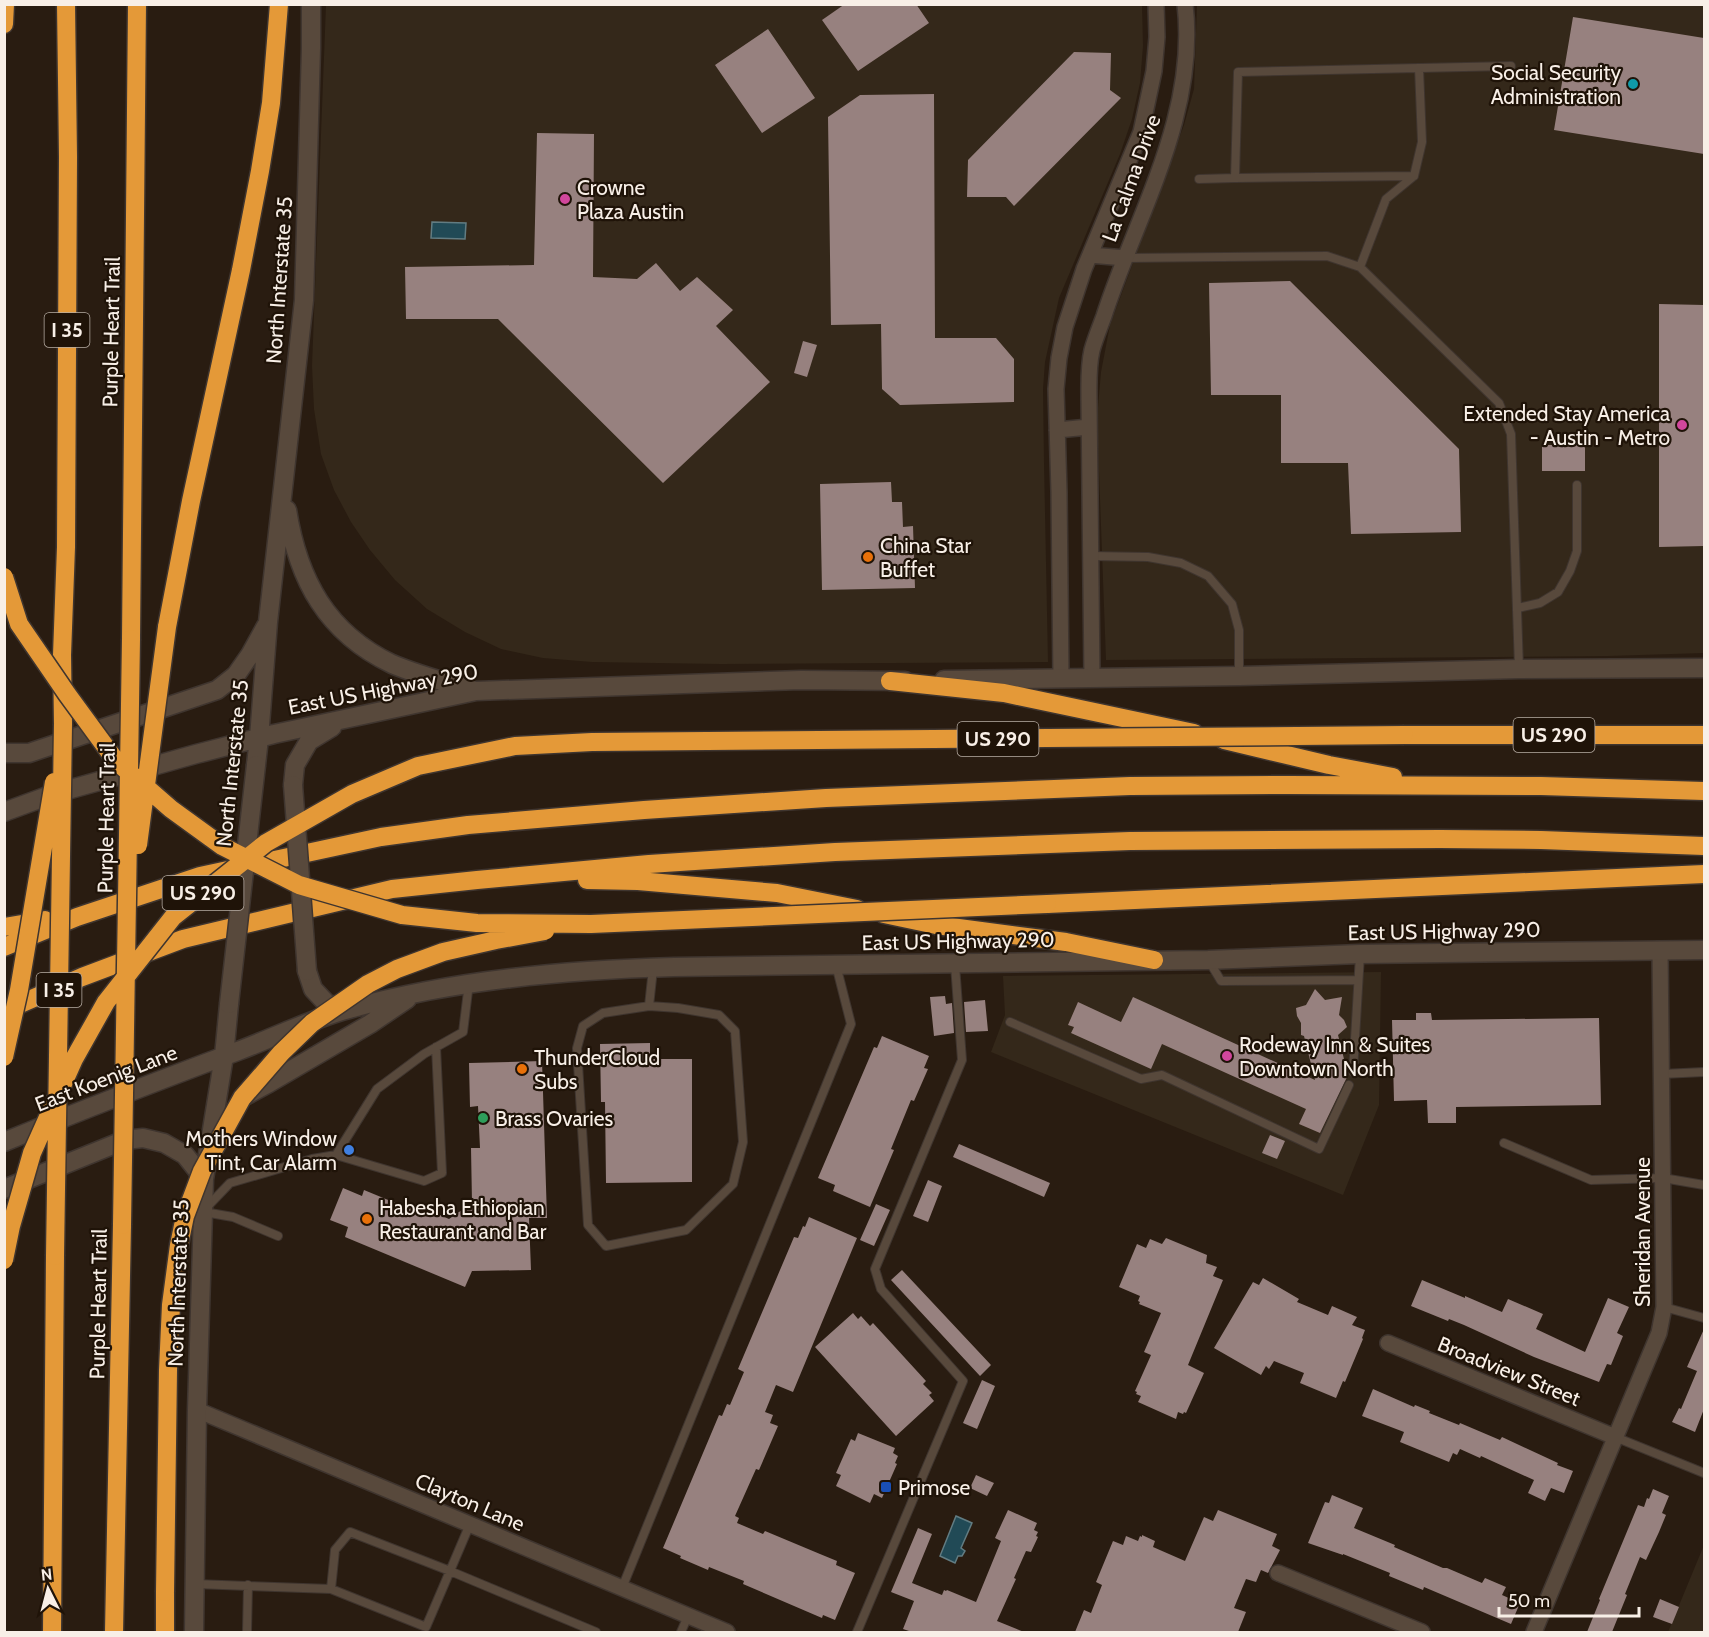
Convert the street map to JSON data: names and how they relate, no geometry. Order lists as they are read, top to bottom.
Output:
{
  "streets": {
    "highway": ["I 35", "Purple Heart Trail", "US 290"],
    "main road": ["North Interstate 35", "East US Highway 290", "East Koenig Lane"],
    "street": [
      "La Calma Drive",
      "Sheridan Avenue",
      "Broadview Street",
      "Clayton Lane"
    ]
  },
  "crossings": [
    ["La Calma Drive", "East US Highway 290"],
    ["North Interstate 35", "East US Highway 290"],
    ["North Interstate 35", "East Koenig Lane"],
    ["North Interstate 35", "Clayton Lane"],
    ["East US Highway 290", "East Koenig Lane"],
    ["East US Highway 290", "Sheridan Avenue"],
    ["Sheridan Avenue", "Broadview Street"]
  ],
  "places": {
    "other": [
      "Social Security Administration",
      "Crowne Plaza Austin",
      "Extended Stay America - Austin - Metro",
      "China Star Buffet",
      "Rodeway Inn & Suites Downtown North",
      "ThunderCloud Subs",
      "Brass Ovaries",
      "Mothers Window Tint, Car Alarm",
      "Habesha Ethiopian Restaurant and Bar"
    ],
    "transit": ["Primose"]
  },
  "scale_bar": "50 m",
  "north": "top"
}
